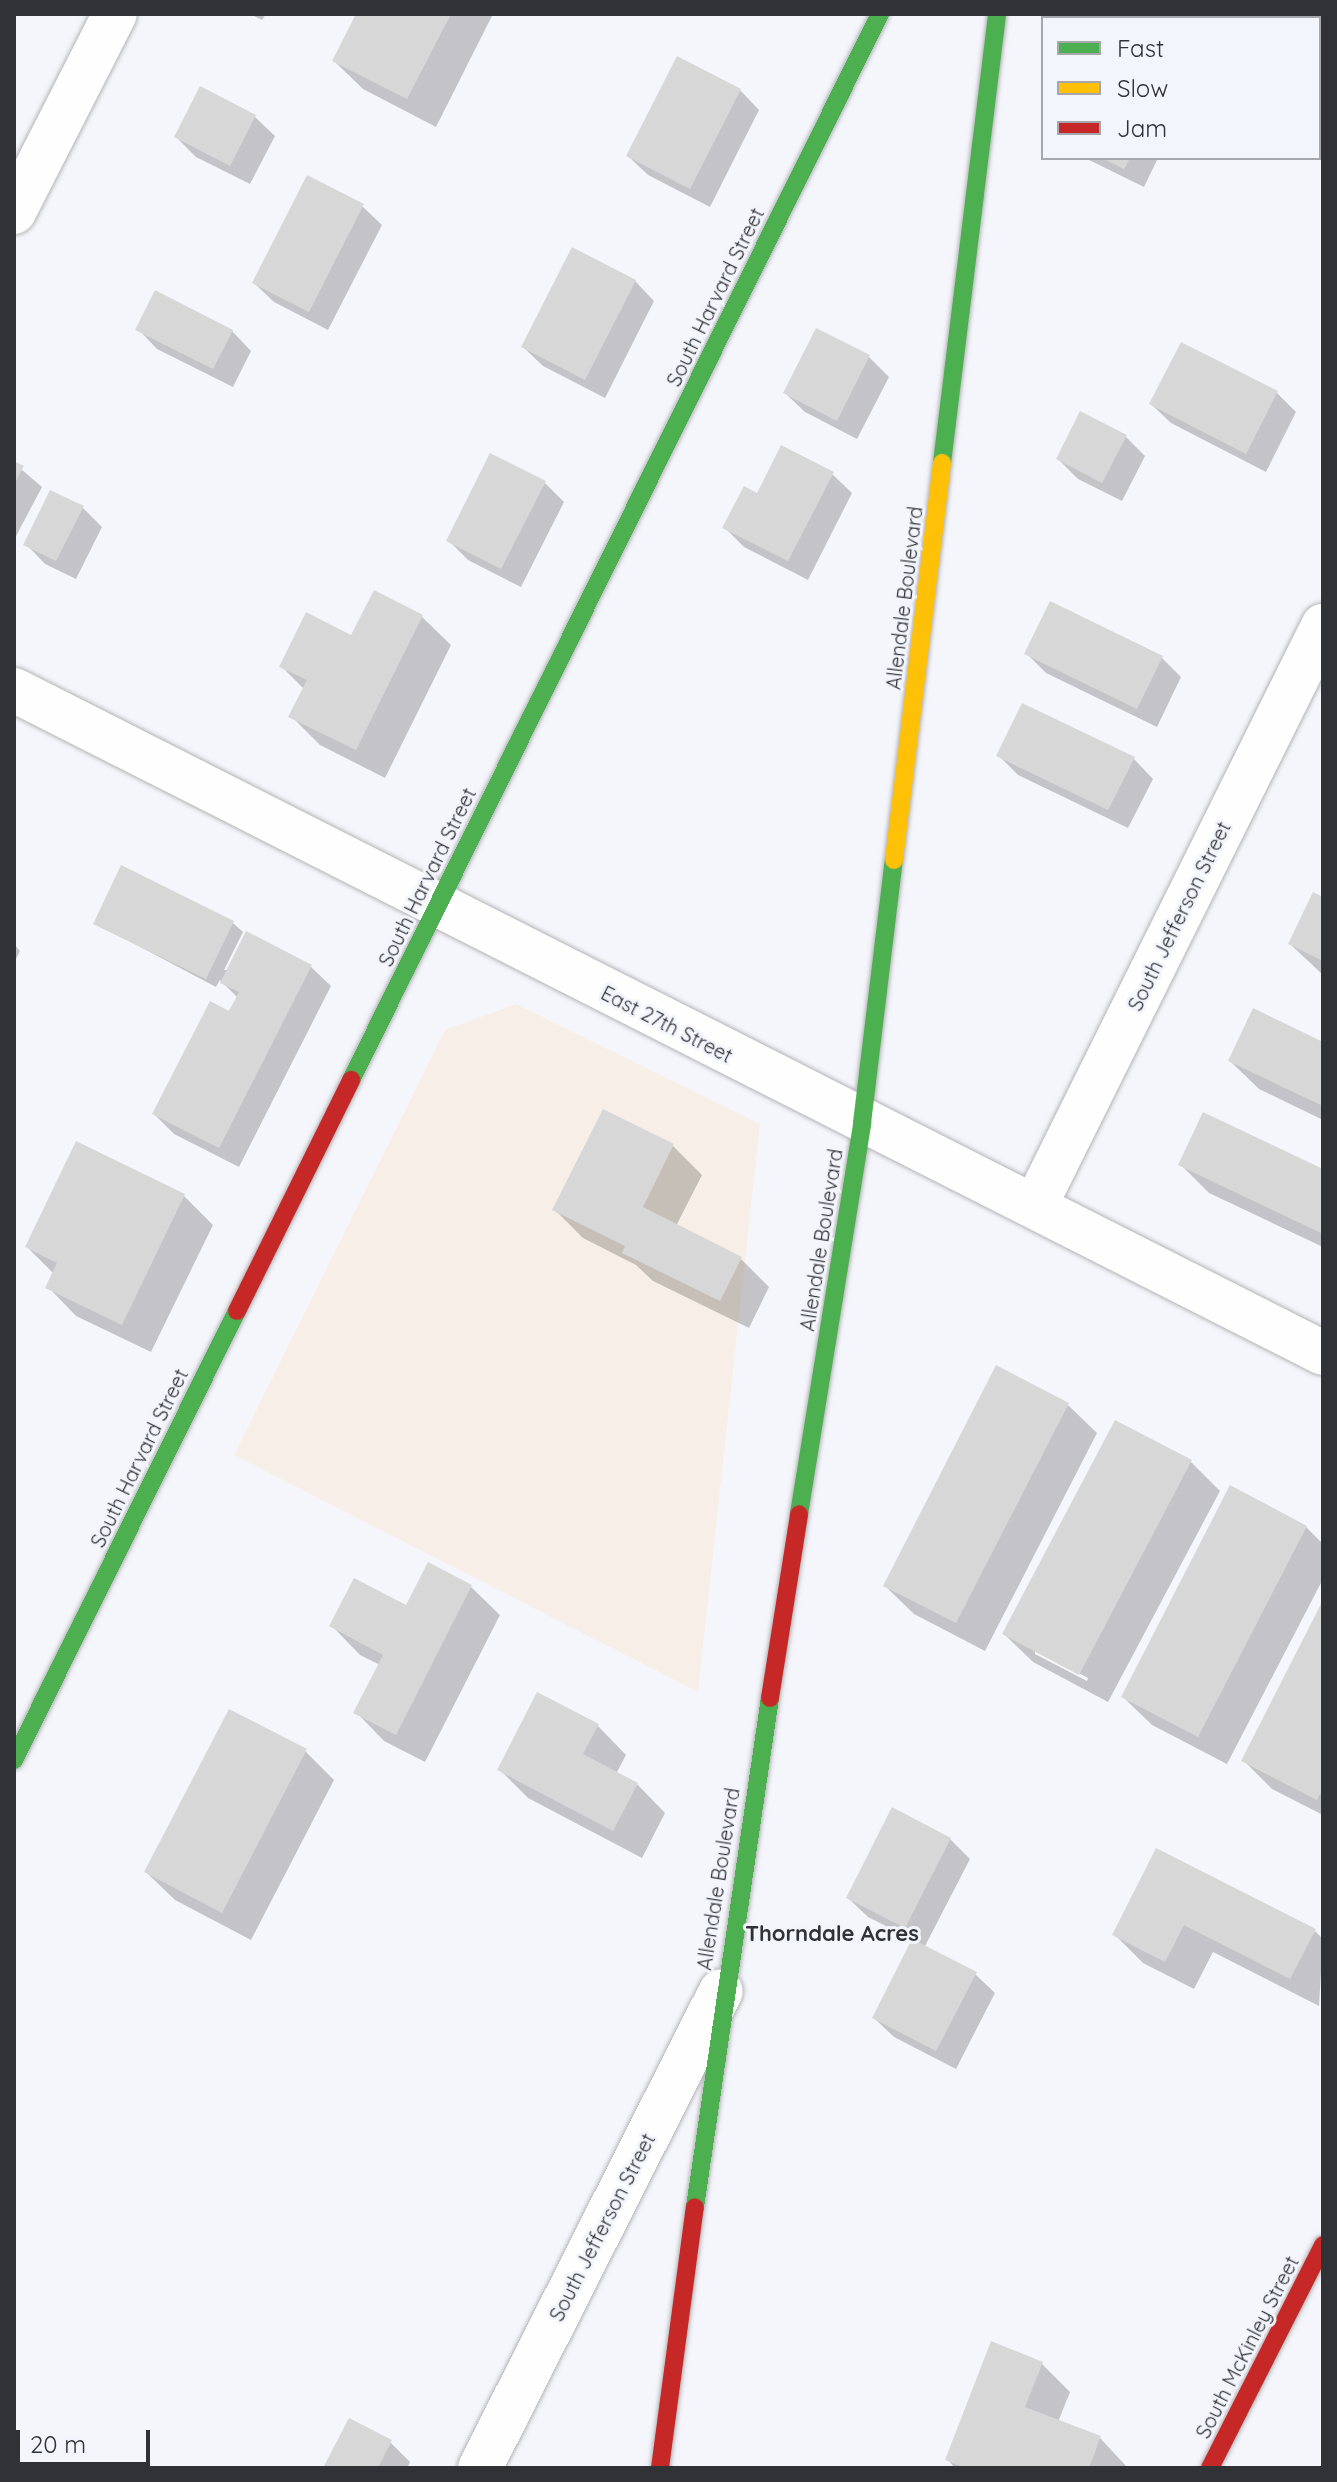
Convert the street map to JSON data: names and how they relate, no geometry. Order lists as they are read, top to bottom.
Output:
{
  "streets": {
    "street": [
      "South Harvard Street",
      "Allendale Boulevard",
      "South Jefferson Street",
      "East 27th Street",
      "South McKinley Street"
    ]
  },
  "crossings": [
    ["South Harvard Street", "East 27th Street"],
    ["Allendale Boulevard", "South Jefferson Street"],
    ["Allendale Boulevard", "East 27th Street"],
    ["South Jefferson Street", "East 27th Street"]
  ],
  "districts": ["Thorndale Acres"],
  "legend": ["Fast", "Slow", "Jam"],
  "scale_bar": "20 m"
}
